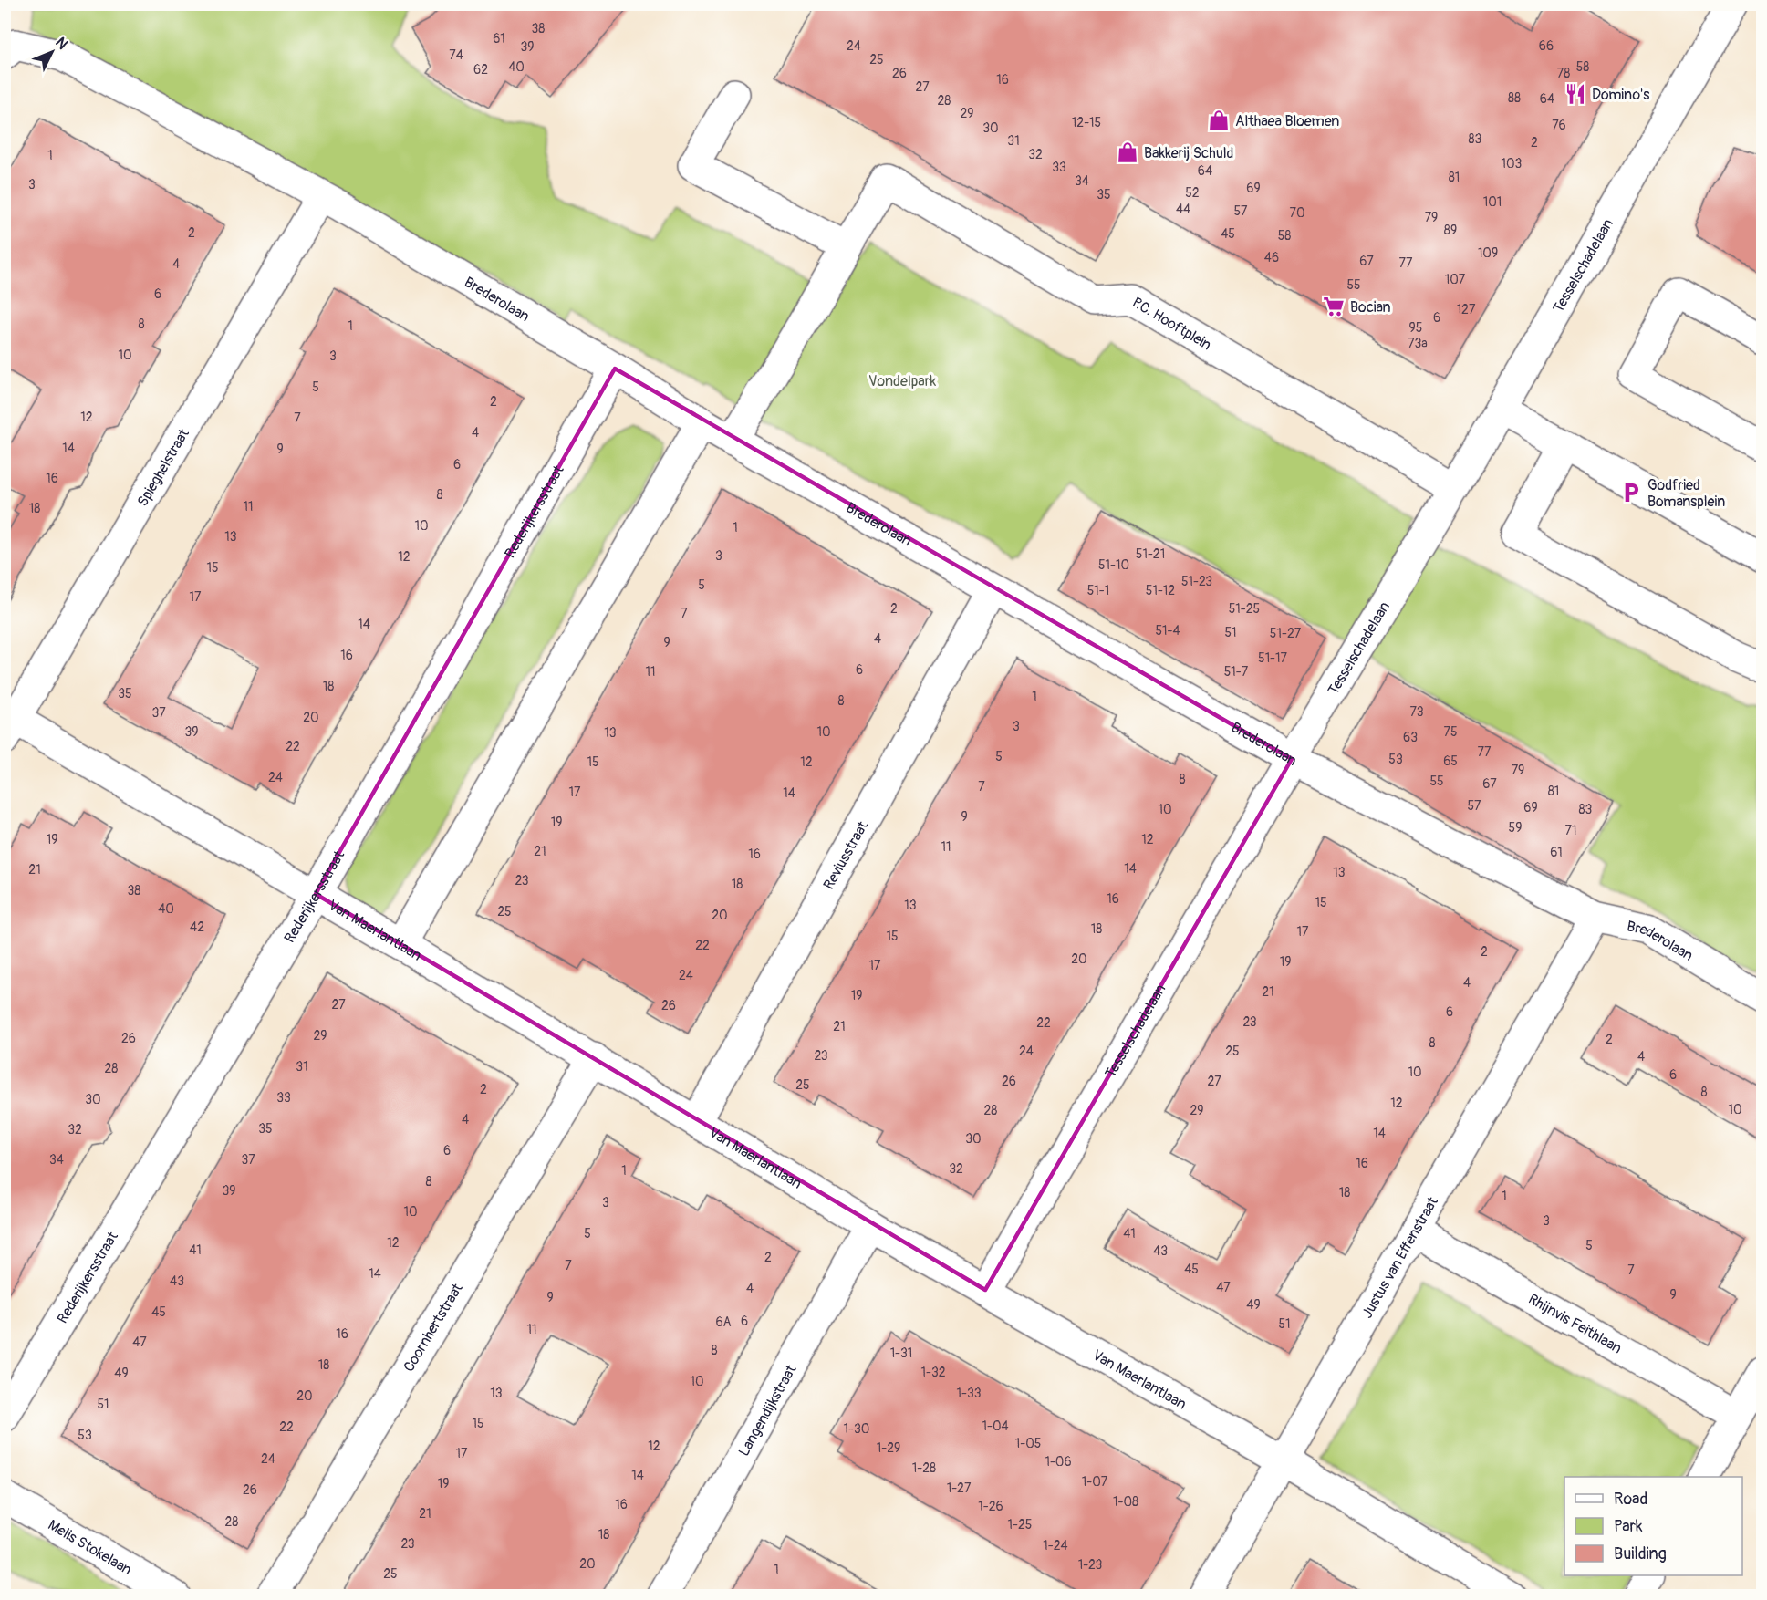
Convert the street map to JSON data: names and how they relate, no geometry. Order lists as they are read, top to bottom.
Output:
{
  "streets": {
    "street": [
      "Tesselschadelaan",
      "Brederolaan",
      "P.C. Hooftplein",
      "Spieghelstraat",
      "Rederijkersstraat",
      "Reviusstraat",
      "Van Maerlantlaan",
      "Justus van Effenstraat",
      "Rhijnvis Feithlaan",
      "Coornhertstraat",
      "Langendijkstraat",
      "Melis Stokelaan"
    ]
  },
  "crossings": [
    ["Tesselschadelaan", "Brederolaan"],
    ["Tesselschadelaan", "P.C. Hooftplein"],
    ["Tesselschadelaan", "Van Maerlantlaan"],
    ["Brederolaan", "Spieghelstraat"],
    ["Brederolaan", "Rederijkersstraat"],
    ["Brederolaan", "Reviusstraat"],
    ["Brederolaan", "Justus van Effenstraat"],
    ["Spieghelstraat", "Van Maerlantlaan"],
    ["Rederijkersstraat", "Van Maerlantlaan"],
    ["Reviusstraat", "Van Maerlantlaan"],
    ["Van Maerlantlaan", "Justus van Effenstraat"],
    ["Van Maerlantlaan", "Coornhertstraat"],
    ["Van Maerlantlaan", "Langendijkstraat"],
    ["Justus van Effenstraat", "Rhijnvis Feithlaan"]
  ],
  "parks": ["Vondelpark"],
  "places": {
    "restaurant": ["Domino's"],
    "shop": ["Althaea Bloemen", "Bakkerij Schuld"],
    "supermarket": ["Bocian"],
    "parking": ["Godfried Bomansplein"]
  },
  "house_numbers": [
    "38",
    "61",
    "24",
    "66",
    "39",
    "74",
    "25",
    "40",
    "58",
    "62",
    "26",
    "78",
    "16",
    "27",
    "88",
    "64",
    "28",
    "29",
    "12-15",
    "76",
    "30",
    "83",
    "31",
    "2",
    "32",
    "1",
    "103",
    "33",
    "64",
    "81",
    "34",
    "3",
    "69",
    "52",
    "35",
    "101",
    "44",
    "57",
    "70",
    "79",
    "89",
    "2",
    "45",
    "58",
    "109",
    "46",
    "67",
    "77",
    "4",
    "107",
    "55",
    "6",
    "127",
    "6",
    "8",
    "1",
    "95",
    "73a",
    "10",
    "3",
    "5",
    "2",
    "12",
    "7",
    "4",
    "14",
    "9",
    "6",
    "16",
    "8",
    "11",
    "18",
    "10",
    "1",
    "13",
    "51-21",
    "3",
    "12",
    "51-10",
    "15",
    "51-23",
    "5",
    "51-1",
    "51-12",
    "17",
    "2",
    "51-25",
    "7",
    "14",
    "51-4",
    "51",
    "51-27",
    "4",
    "9",
    "16",
    "51-17",
    "6",
    "11",
    "51-7",
    "18",
    "35",
    "1",
    "8",
    "73",
    "37",
    "20",
    "3",
    "39",
    "10",
    "75",
    "13",
    "63",
    "22",
    "77",
    "5",
    "53",
    "65",
    "15",
    "12",
    "79",
    "24",
    "8",
    "55",
    "67",
    "7",
    "81",
    "17",
    "14",
    "57",
    "69",
    "10",
    "83",
    "9",
    "19",
    "59",
    "71",
    "19",
    "12",
    "11",
    "21",
    "61",
    "16",
    "14",
    "21",
    "13",
    "23",
    "18",
    "38",
    "16",
    "15",
    "13",
    "40",
    "25",
    "20",
    "42",
    "18",
    "17",
    "15",
    "22",
    "2",
    "20",
    "19",
    "17",
    "24",
    "4",
    "21",
    "19",
    "27",
    "26",
    "6",
    "23",
    "22",
    "21",
    "29",
    "26",
    "2",
    "8",
    "24",
    "25",
    "23",
    "4",
    "31",
    "28",
    "10",
    "6",
    "26",
    "27",
    "25",
    "2",
    "8",
    "33",
    "30",
    "12",
    "10",
    "28",
    "29",
    "4",
    "35",
    "32",
    "14",
    "30",
    "6",
    "34",
    "37",
    "16",
    "32",
    "1",
    "8",
    "39",
    "18",
    "1",
    "3",
    "10",
    "3",
    "5",
    "41",
    "12",
    "5",
    "41",
    "43",
    "2",
    "7",
    "45",
    "7",
    "14",
    "43",
    "47",
    "4",
    "9",
    "9",
    "49",
    "45",
    "6",
    "6A",
    "51",
    "11",
    "16",
    "47",
    "8",
    "1-31",
    "18",
    "1-32",
    "49",
    "10",
    "13",
    "1-33",
    "20",
    "51",
    "15",
    "1-04",
    "22",
    "1-30",
    "53",
    "1-05",
    "12",
    "1-29",
    "17",
    "24",
    "1-06",
    "1-28",
    "14",
    "1-07",
    "19",
    "1-27",
    "26",
    "1-08",
    "16",
    "1-26",
    "21",
    "28",
    "1-25",
    "18",
    "23",
    "1-24",
    "20",
    "1-23",
    "1",
    "25"
  ],
  "legend": ["Road", "Park", "Building"],
  "north": "top right"
}
